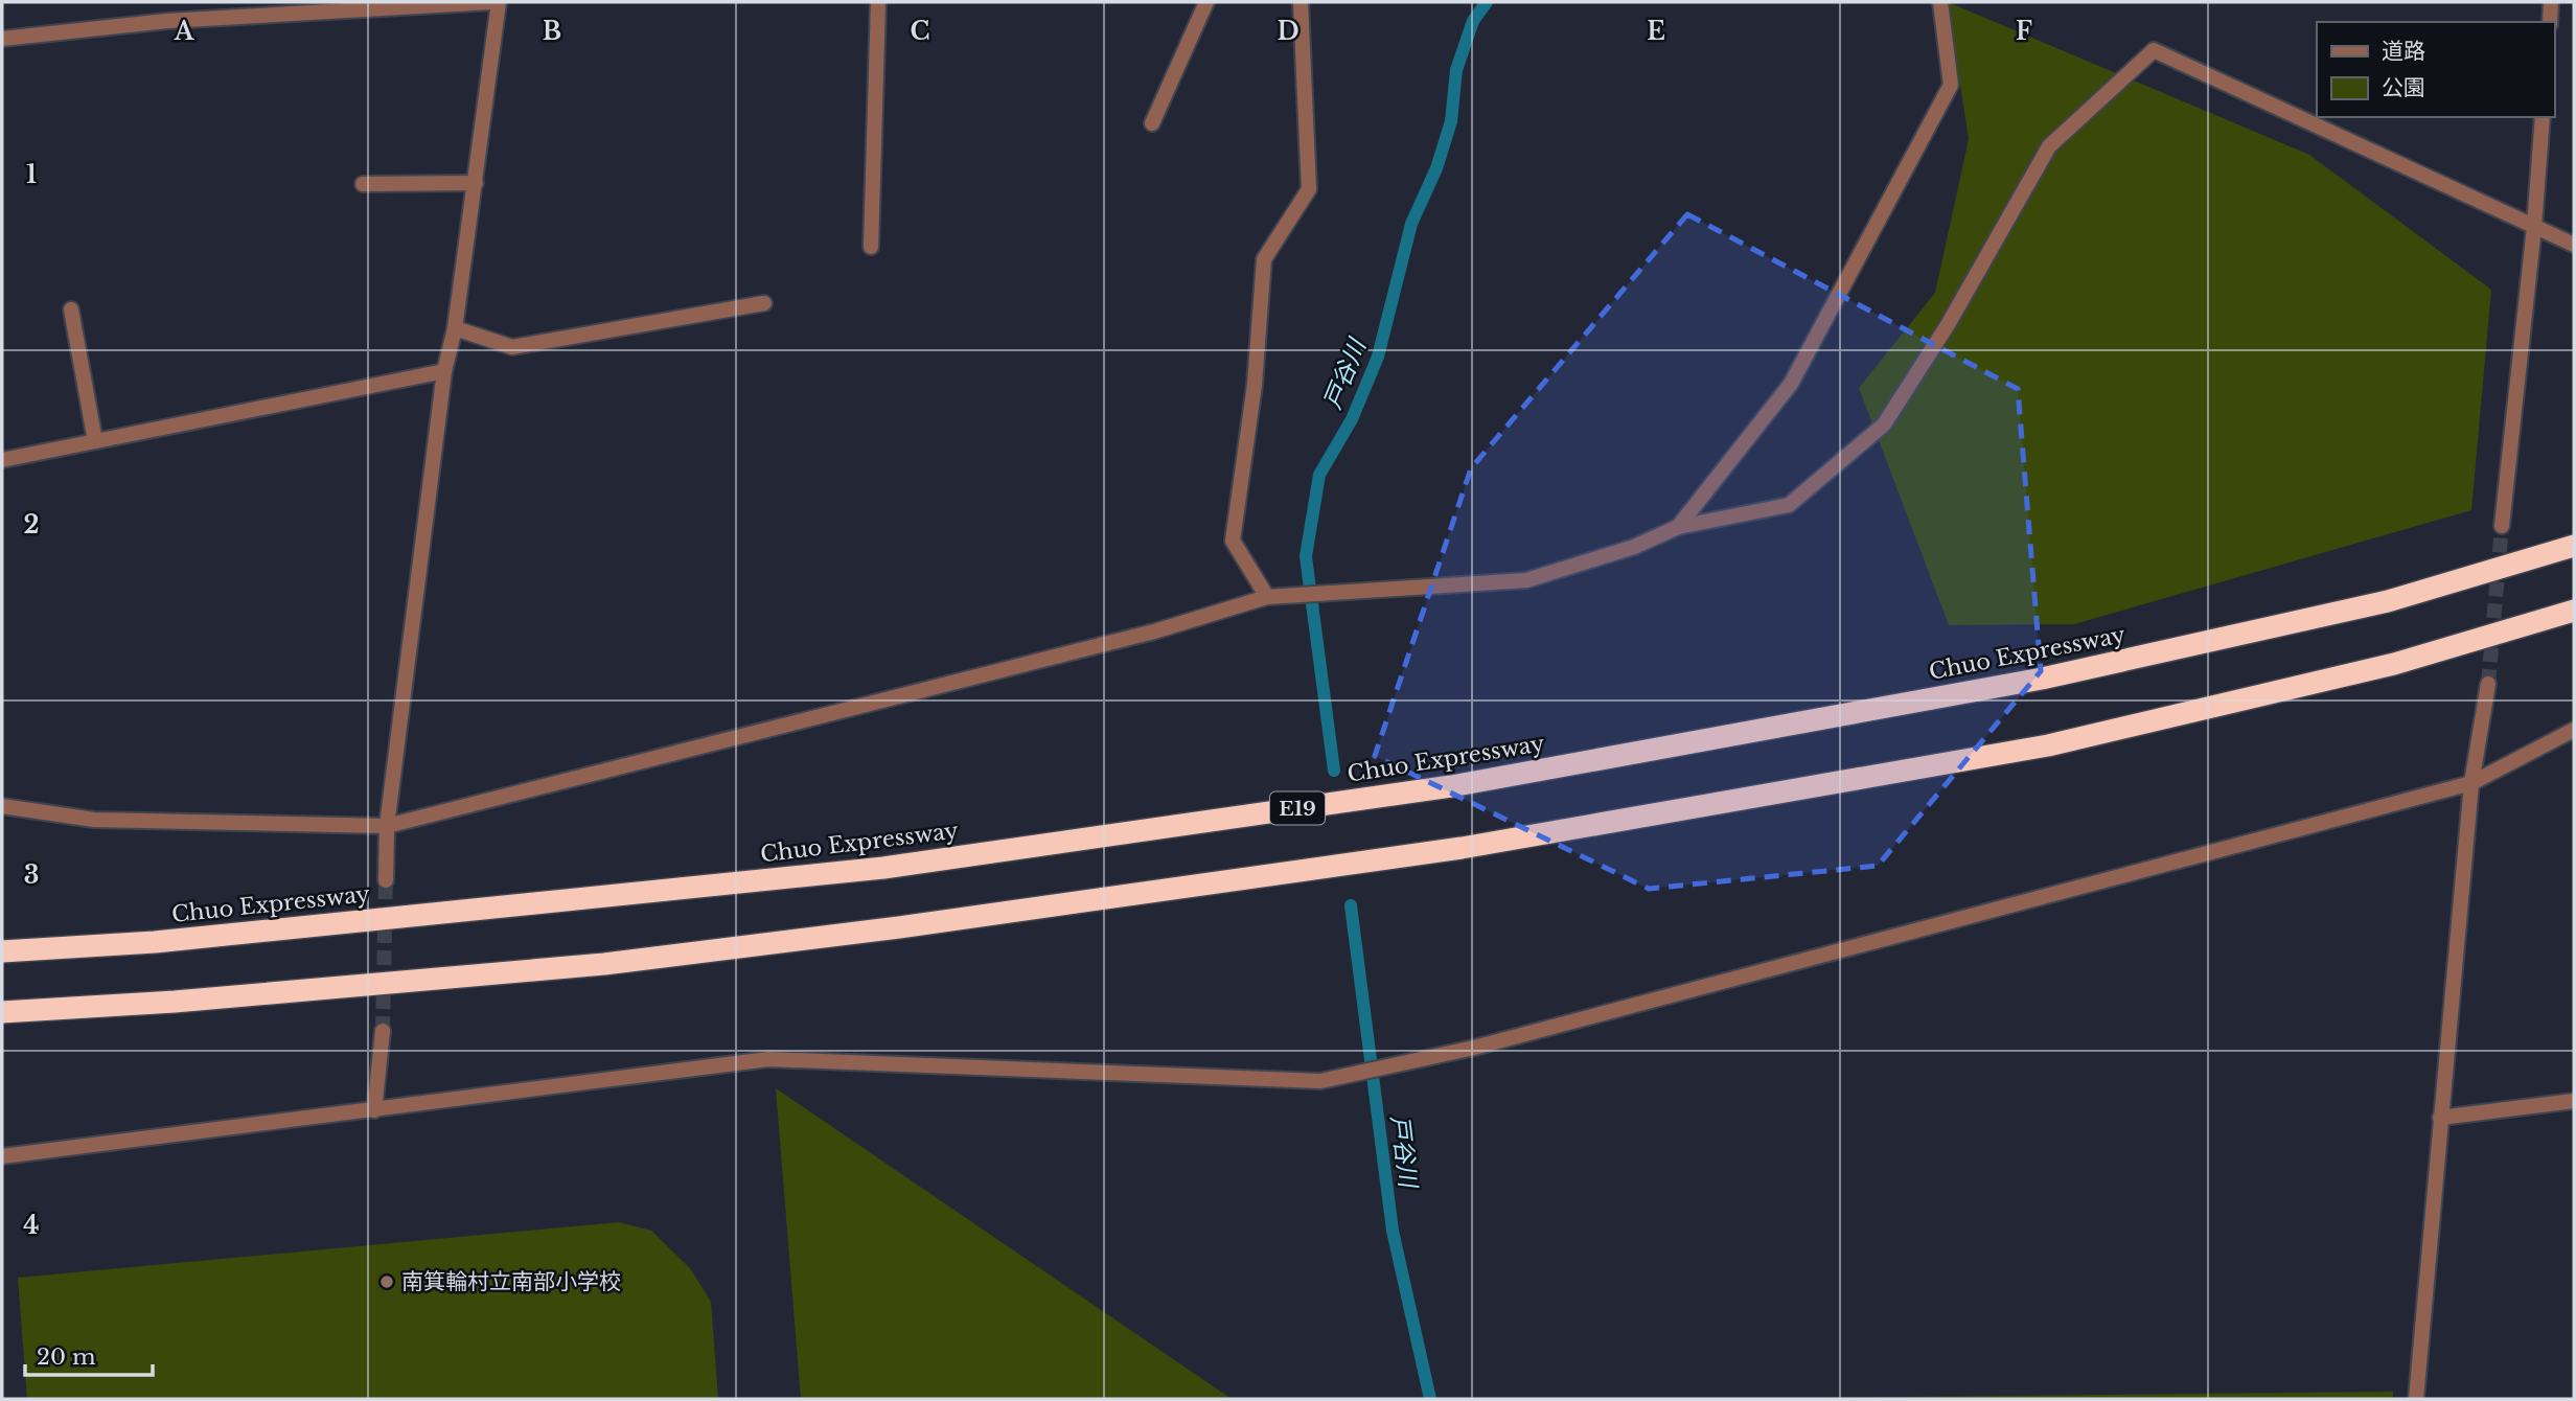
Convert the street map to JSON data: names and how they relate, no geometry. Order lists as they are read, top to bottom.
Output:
{
  "streets": {
    "highway": ["Chuo Expressway", "E19"]
  },
  "water": ["戸谷川"],
  "places": ["南箕輪村立南部小学校"],
  "legend": ["道路", "公園"],
  "scale_bar": "20 m",
  "grid": {
    "columns": [
      "A",
      "B",
      "C",
      "D",
      "E",
      "F"
    ],
    "rows": [
      "1",
      "2",
      "3",
      "4"
    ]
  }
}
